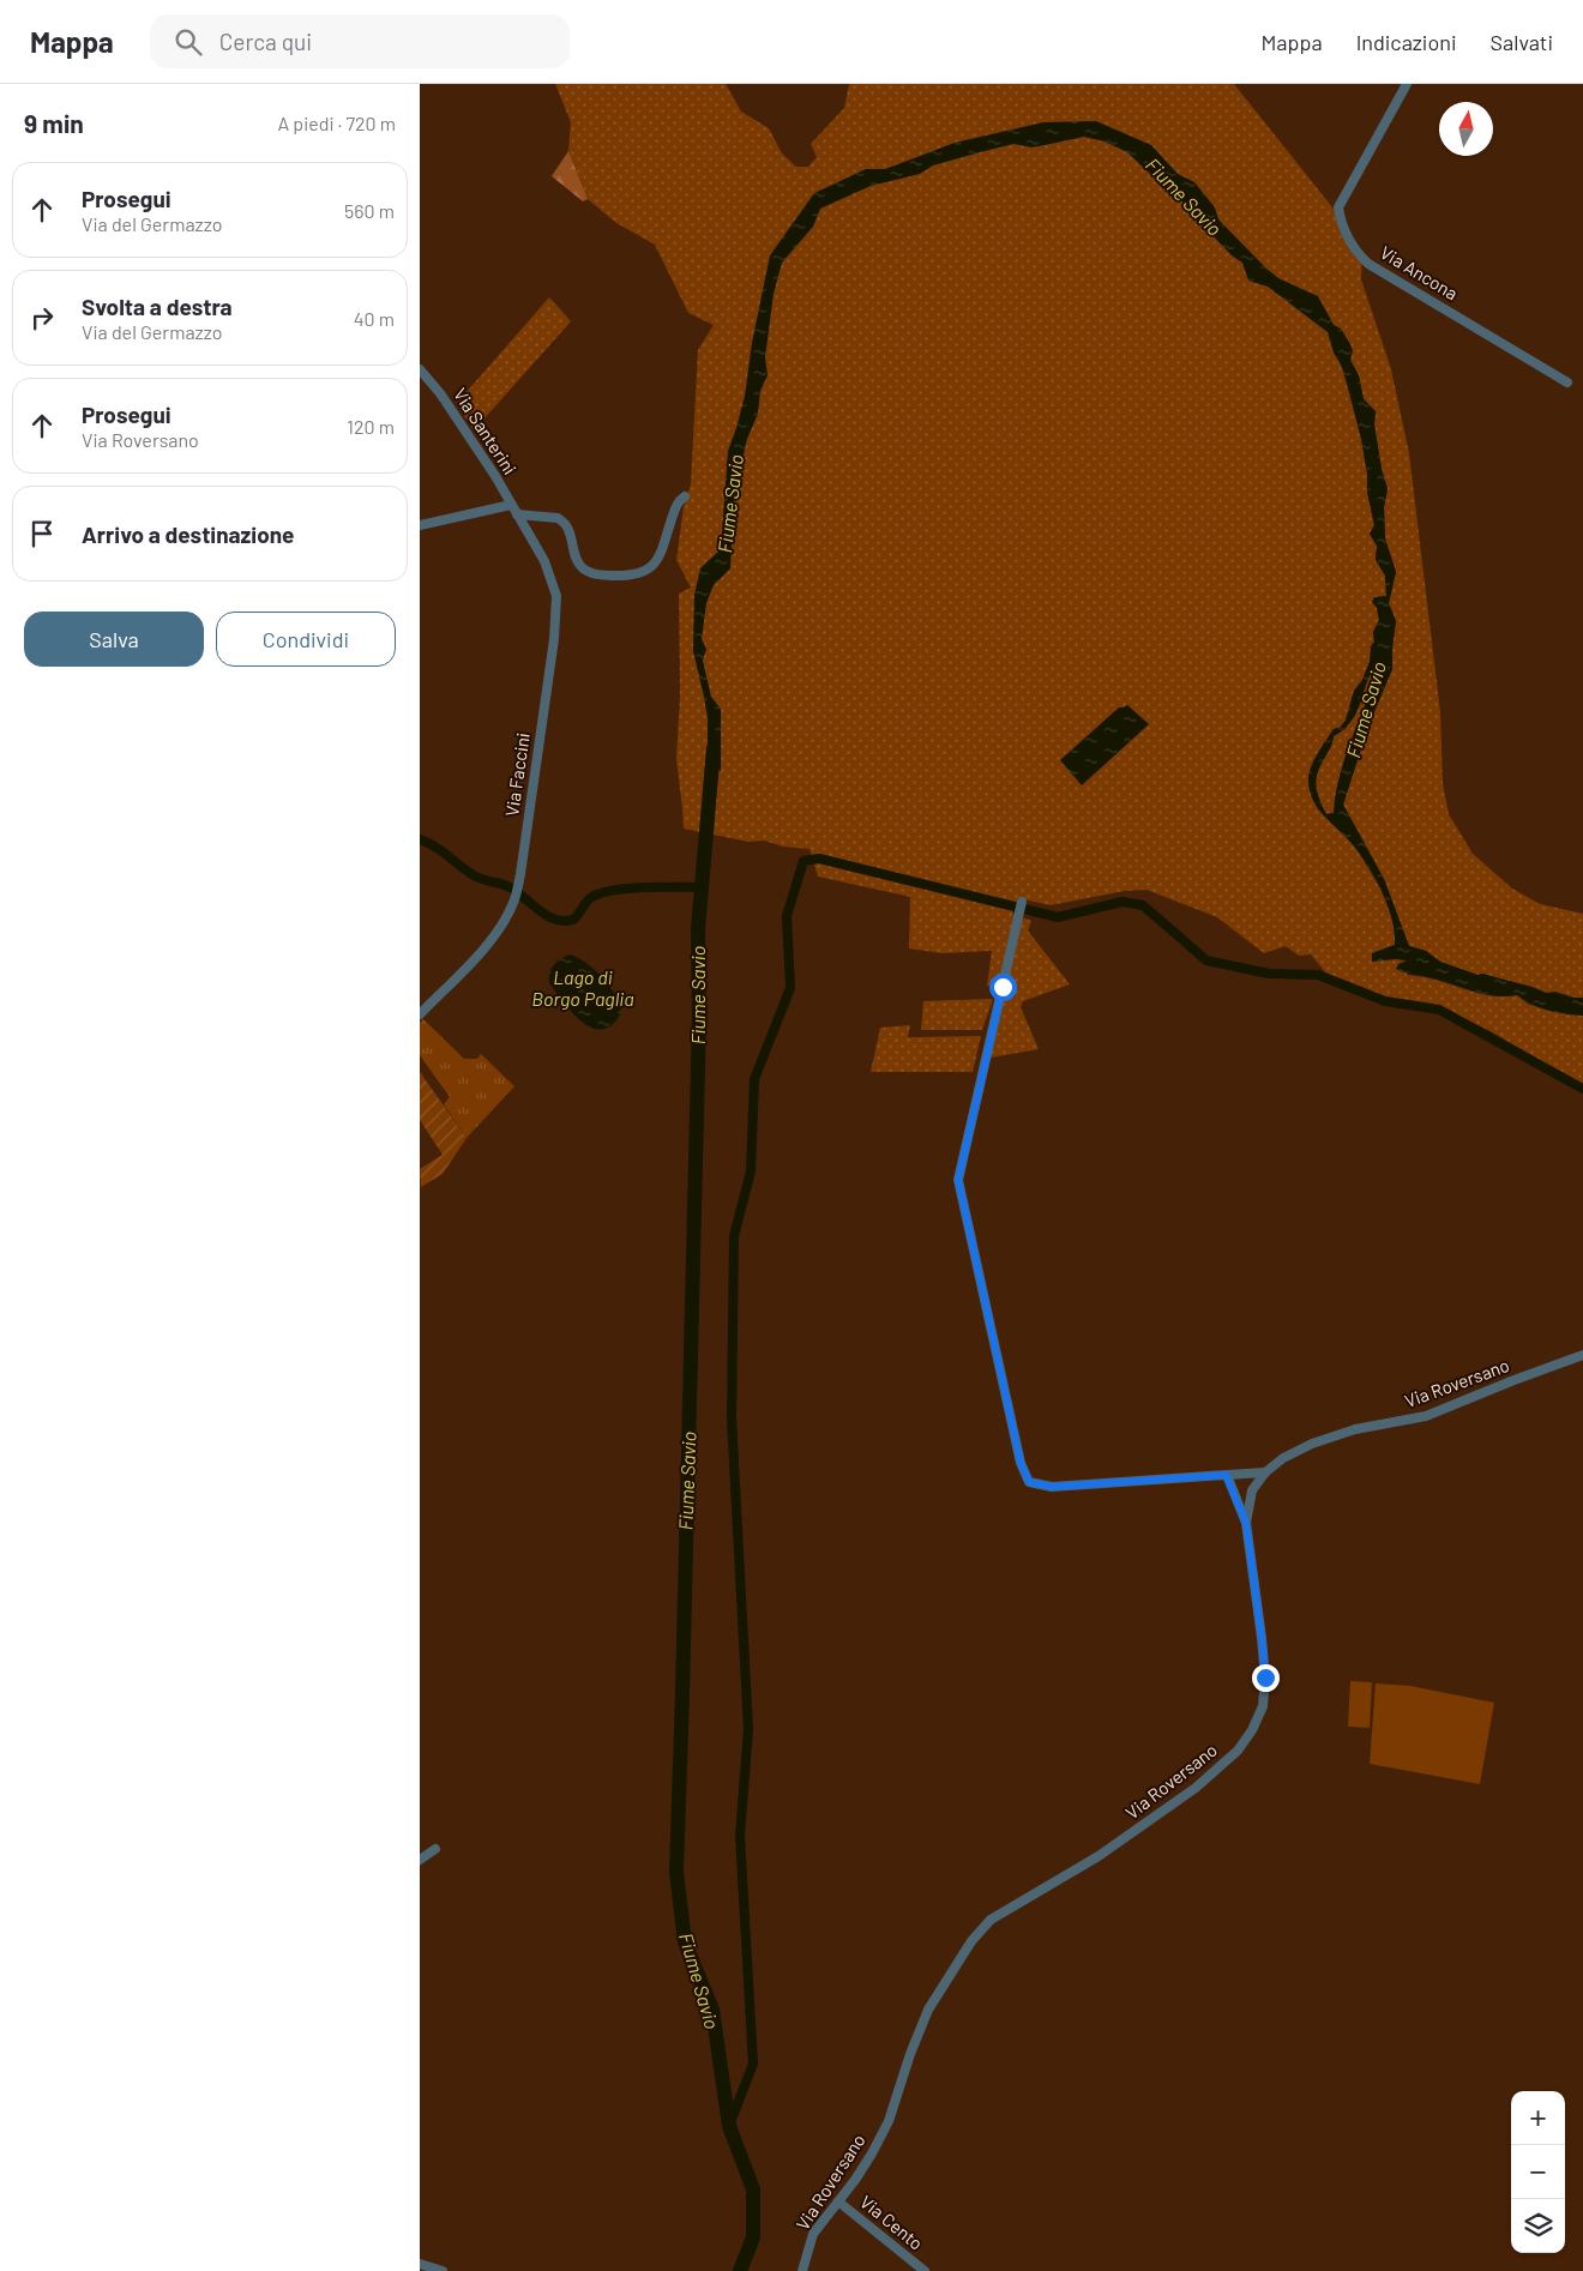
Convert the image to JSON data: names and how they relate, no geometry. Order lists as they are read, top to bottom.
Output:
{
  "streets": {
    "street": [
      "Via Ancona",
      "Via Santerini",
      "Via Faccini",
      "Via Roversano",
      "Via Cento"
    ]
  },
  "crossings": [
    ["Via Santerini", "Via Faccini"],
    ["Via Roversano", "Via Cento"]
  ],
  "water": ["Fiume Savio", "Lago di Borgo Paglia"],
  "north": "top",
  "page": {
    "header": "Mappa",
    "search": "Cerca qui",
    "nav": ["Mappa", "Indicazioni", "Salvati"],
    "heading": ["9 min", "A piedi · 720 m"],
    "list": [
      ["Prosegui", "Via del Germazzo", "560 m"],
      ["Svolta a destra", "Via del Germazzo", "40 m"],
      ["Prosegui", "Via Roversano", "120 m"],
      "Arrivo a destinazione"
    ],
    "buttons": ["Salva", "Condividi"],
    "map_buttons": ["+", "−"]
  }
}
